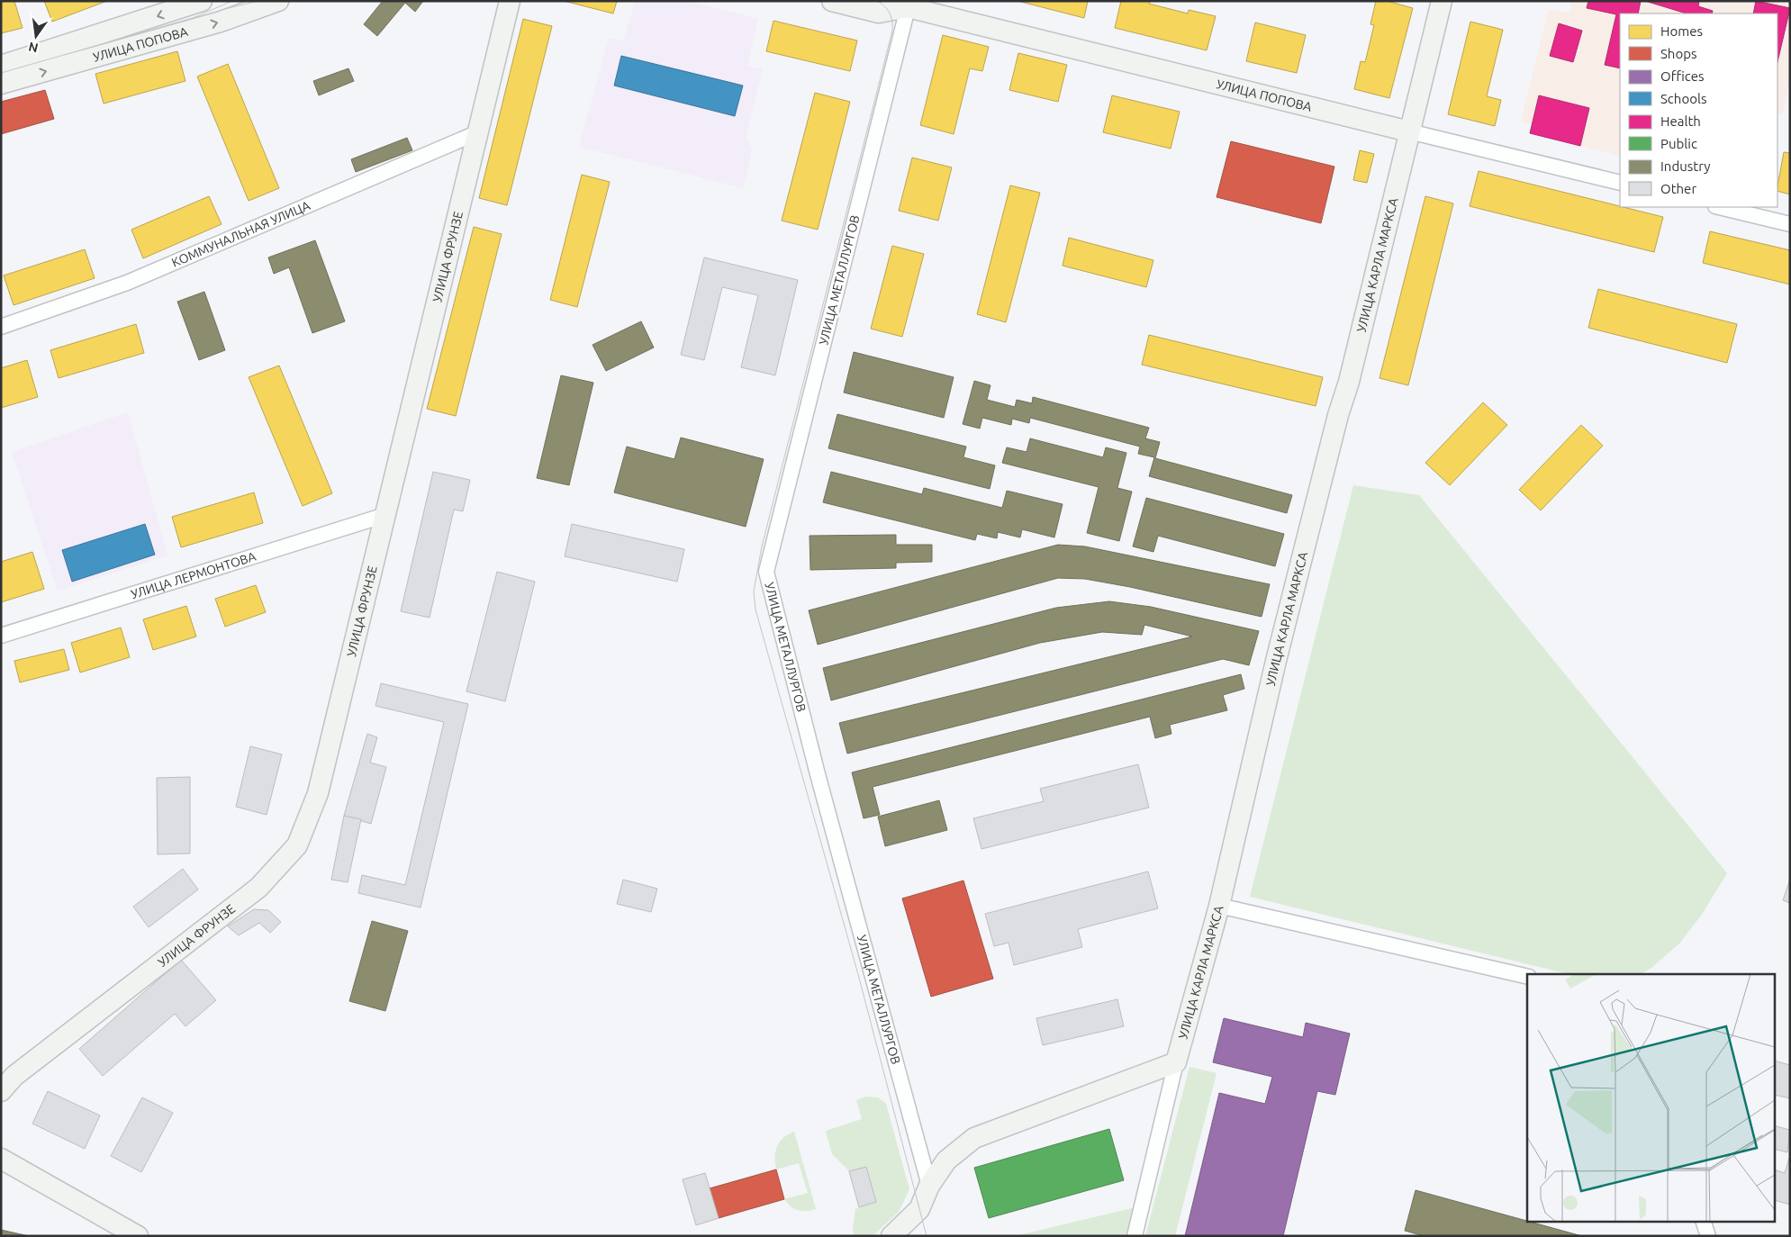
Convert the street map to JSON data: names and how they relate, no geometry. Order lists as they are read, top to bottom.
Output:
{
  "streets": {
    "street": [
      "УЛИЦА ПОПОВА",
      "КОММУНАЛЬНАЯ УЛИЦА",
      "УЛИЦА ФРУНЗЕ",
      "УЛИЦА КАРЛА МАРКСА",
      "УЛИЦА МЕТАЛЛУРГОВ",
      "УЛИЦА ЛЕРМОНТОВА"
    ]
  },
  "crossings": [
    ["УЛИЦА ПОПОВА", "УЛИЦА КАРЛА МАРКСА"],
    ["УЛИЦА ПОПОВА", "УЛИЦА МЕТАЛЛУРГОВ"],
    ["КОММУНАЛЬНАЯ УЛИЦА", "УЛИЦА ФРУНЗЕ"],
    ["УЛИЦА ФРУНЗЕ", "УЛИЦА ЛЕРМОНТОВА"]
  ],
  "legend": [
    "Homes",
    "Shops",
    "Offices",
    "Schools",
    "Health",
    "Public",
    "Industry",
    "Other"
  ],
  "north": "bottom"
}
